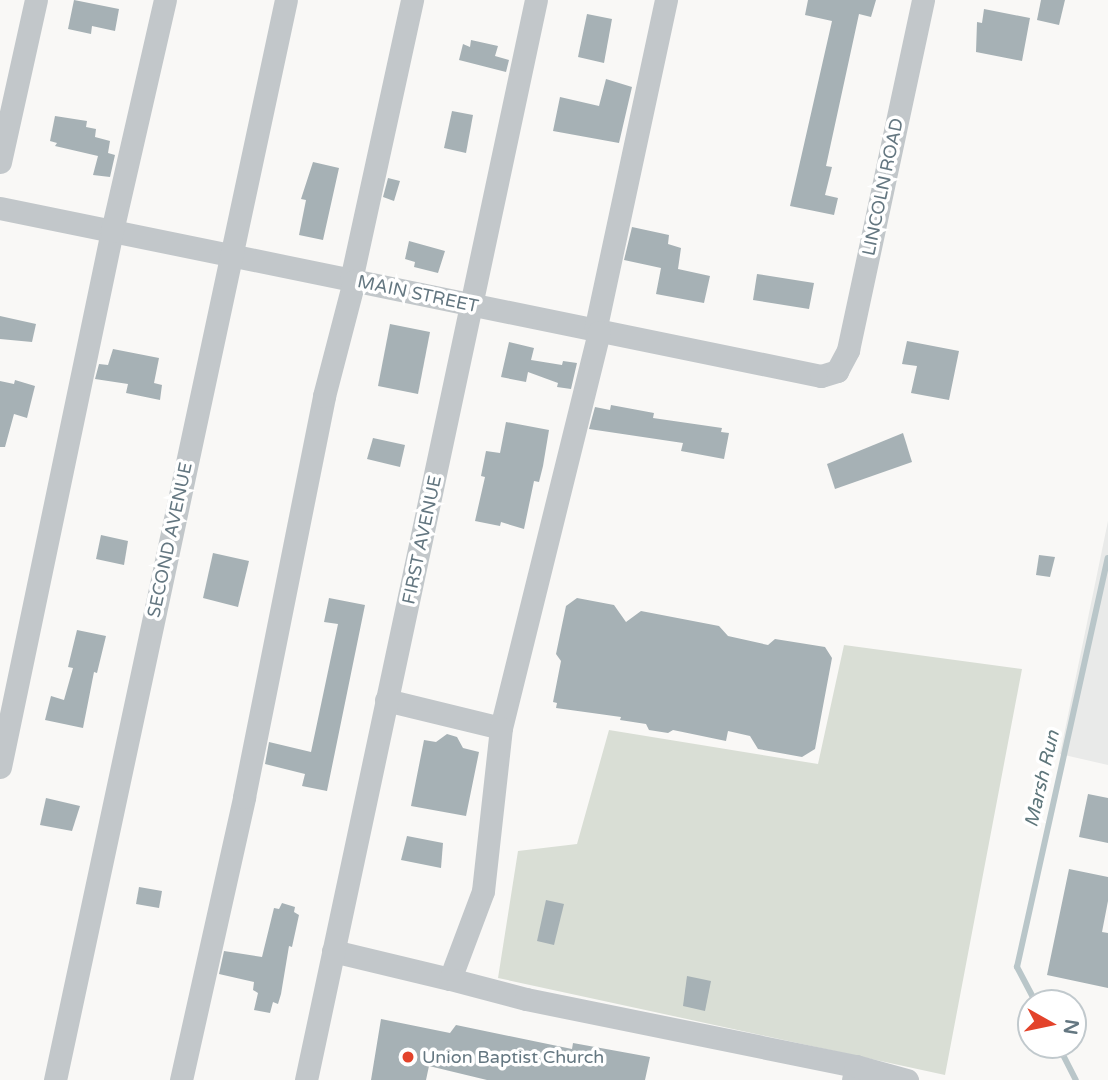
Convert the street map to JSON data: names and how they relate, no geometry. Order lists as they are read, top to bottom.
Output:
{
  "streets": {
    "street": [
      "LINCOLN ROAD",
      "MAIN STREET",
      "SECOND AVENUE",
      "FIRST AVENUE"
    ]
  },
  "crossings": [
    ["LINCOLN ROAD", "MAIN STREET"],
    ["MAIN STREET", "SECOND AVENUE"],
    ["MAIN STREET", "FIRST AVENUE"]
  ],
  "water": ["Marsh Run"],
  "places": ["Union Baptist Church"],
  "north": "right"
}
